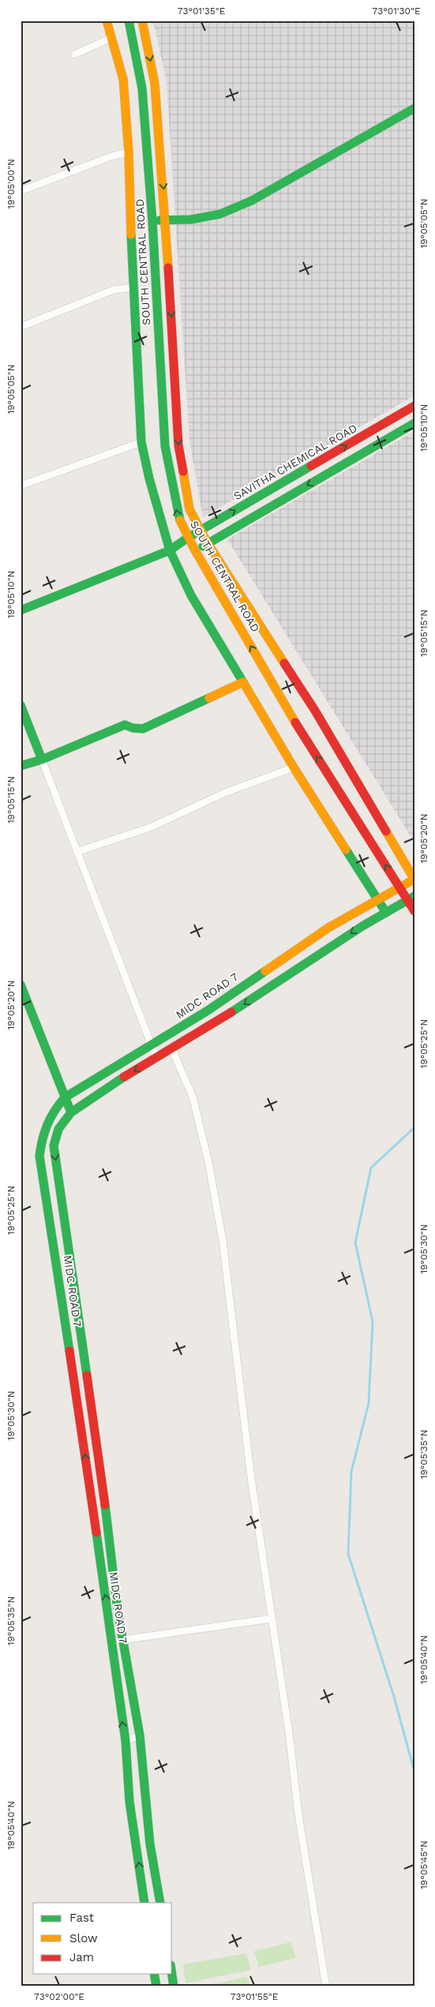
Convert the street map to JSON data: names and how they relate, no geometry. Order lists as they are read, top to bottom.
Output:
{
  "streets": {
    "street": ["SOUTH CENTRAL ROAD", "SAVITHA CHEMICAL ROAD", "MIDC ROAD 7"]
  },
  "crossings": [
    ["SOUTH CENTRAL ROAD", "SAVITHA CHEMICAL ROAD"],
    ["SOUTH CENTRAL ROAD", "MIDC ROAD 7"]
  ],
  "legend": ["Fast", "Slow", "Jam"],
  "coordinates": [
    "73°01'35\"E",
    "73°01'30\"E",
    "19°05'00\"N",
    "19°05'05\"N",
    "19°05'10\"N",
    "19°05'15\"N",
    "19°05'20\"N",
    "19°05'25\"N",
    "19°05'30\"N",
    "19°05'35\"N",
    "19°05'40\"N",
    "19°05'45\"N",
    "73°02'00\"E",
    "73°01'55\"E"
  ]
}
